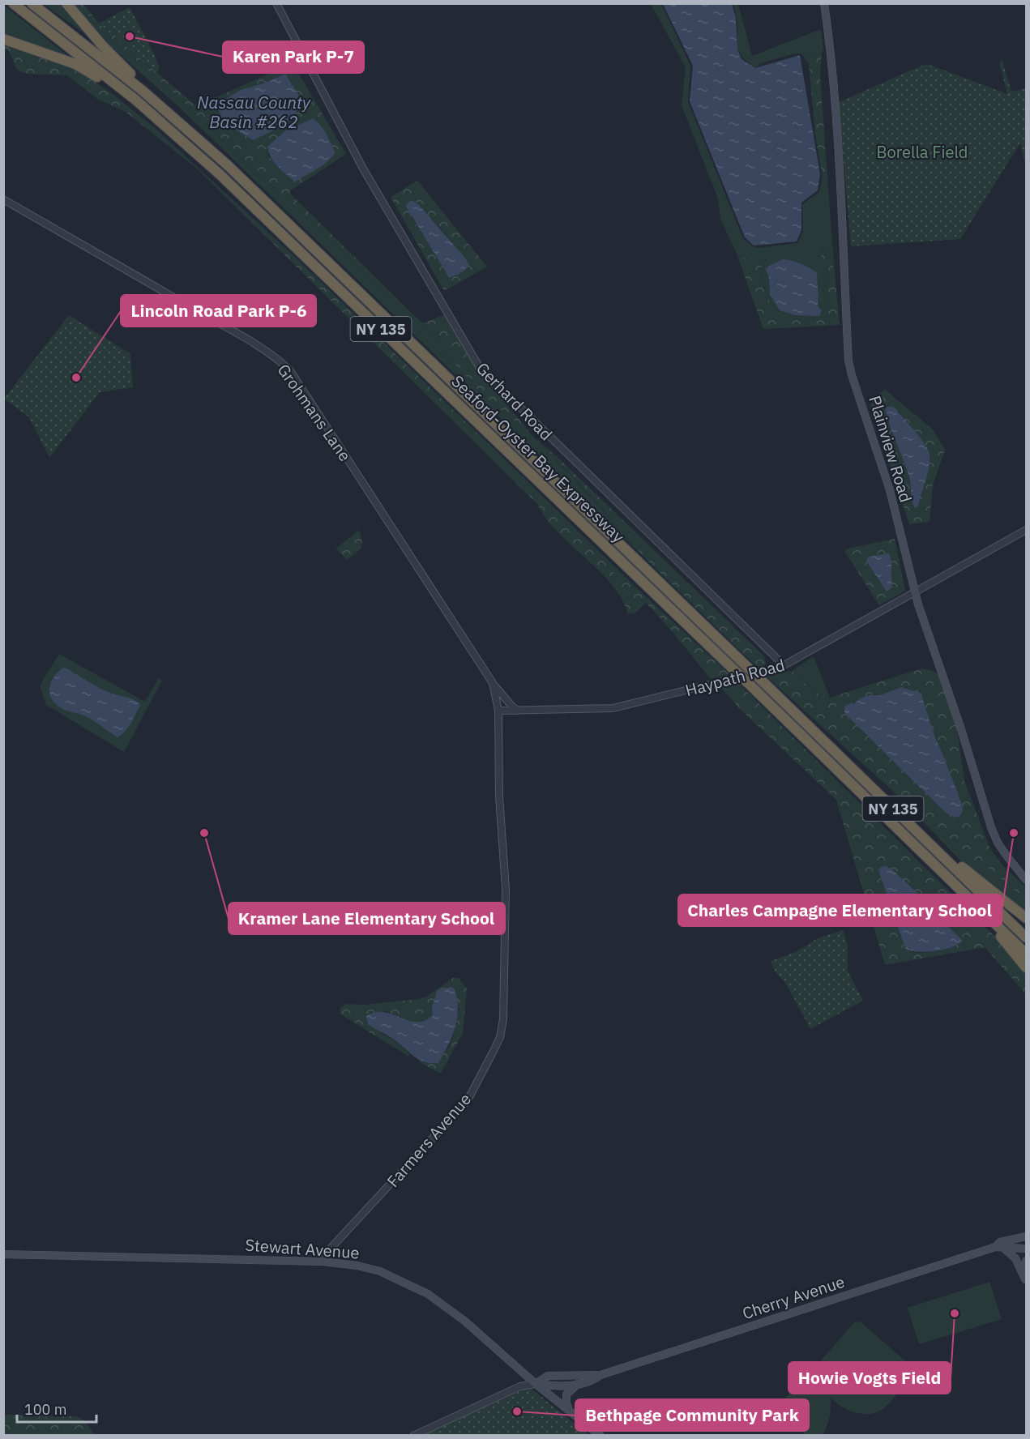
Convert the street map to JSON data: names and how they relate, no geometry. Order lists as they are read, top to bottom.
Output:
{
  "streets": {
    "highway": ["NY 135", "Seaford-Oyster Bay Expressway"],
    "main road": ["Plainview Road", "Stewart Avenue", "Cherry Avenue"],
    "street": [
      "Gerhard Road",
      "Grohmans Lane",
      "Haypath Road",
      "Farmers Avenue"
    ]
  },
  "crossings": [
    ["Gerhard Road", "Haypath Road"],
    ["Grohmans Lane", "Haypath Road"],
    ["Grohmans Lane", "Farmers Avenue"],
    ["Plainview Road", "Haypath Road"],
    ["Haypath Road", "Farmers Avenue"],
    ["Farmers Avenue", "Stewart Avenue"],
    ["Stewart Avenue", "Cherry Avenue"]
  ],
  "water": ["Nassau County Basin #262"],
  "parks": ["Borella Field"],
  "places": [
    "Karen Park P-7",
    "Lincoln Road Park P-6",
    "Kramer Lane Elementary School",
    "Charles Campagne Elementary School",
    "Howie Vogts Field",
    "Bethpage Community Park"
  ],
  "scale_bar": "100 m"
}
